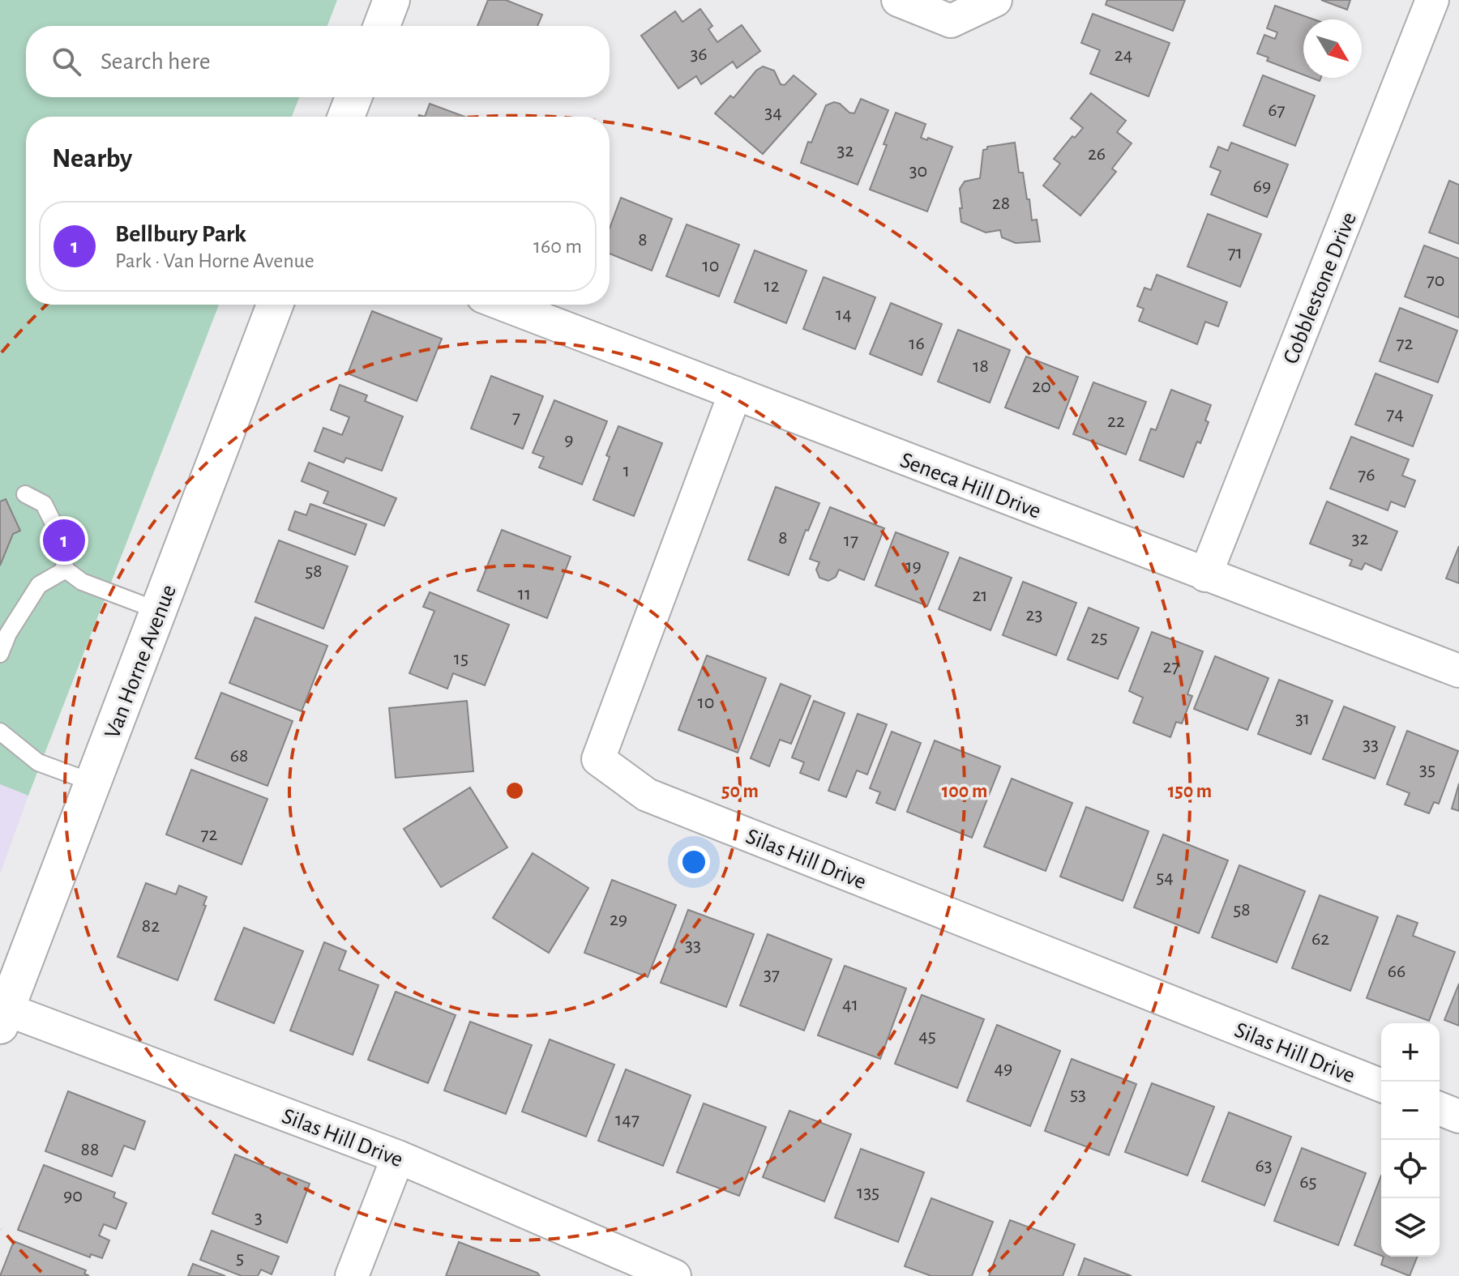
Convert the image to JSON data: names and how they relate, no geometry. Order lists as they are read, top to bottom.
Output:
{
  "streets": {
    "street": [
      "Cobblestone Drive",
      "Seneca Hill Drive",
      "Van Horne Avenue",
      "Silas Hill Drive"
    ]
  },
  "crossings": [
    ["Cobblestone Drive", "Seneca Hill Drive"],
    ["Seneca Hill Drive", "Silas Hill Drive"],
    ["Van Horne Avenue", "Silas Hill Drive"]
  ],
  "house_numbers": [
    "36",
    "24",
    "67",
    "34",
    "32",
    "26",
    "30",
    "69",
    "28",
    "8",
    "71",
    "10",
    "70",
    "12",
    "14",
    "16",
    "72",
    "18",
    "20",
    "74",
    "7",
    "22",
    "9",
    "1",
    "76",
    "8",
    "32",
    "17",
    "19",
    "58",
    "11",
    "21",
    "23",
    "25",
    "15",
    "27",
    "10",
    "31",
    "33",
    "68",
    "35",
    "72",
    "54",
    "58",
    "29",
    "82",
    "62",
    "33",
    "66",
    "37",
    "41",
    "45",
    "49",
    "53",
    "147",
    "88",
    "63",
    "65",
    "135",
    "90",
    "3",
    "5"
  ],
  "north": "bottom right",
  "page": {
    "search": "Search here",
    "heading": "Nearby",
    "list": [
      {
        "mark": "1",
        "name": "Bellbury Park",
        "note": "Park · Van Horne Avenue",
        "value": "160 m"
      }
    ],
    "pins": "1",
    "map_buttons": ["+", "−"]
  },
  "rings": ["50 m", "100 m", "150 m"]
}
